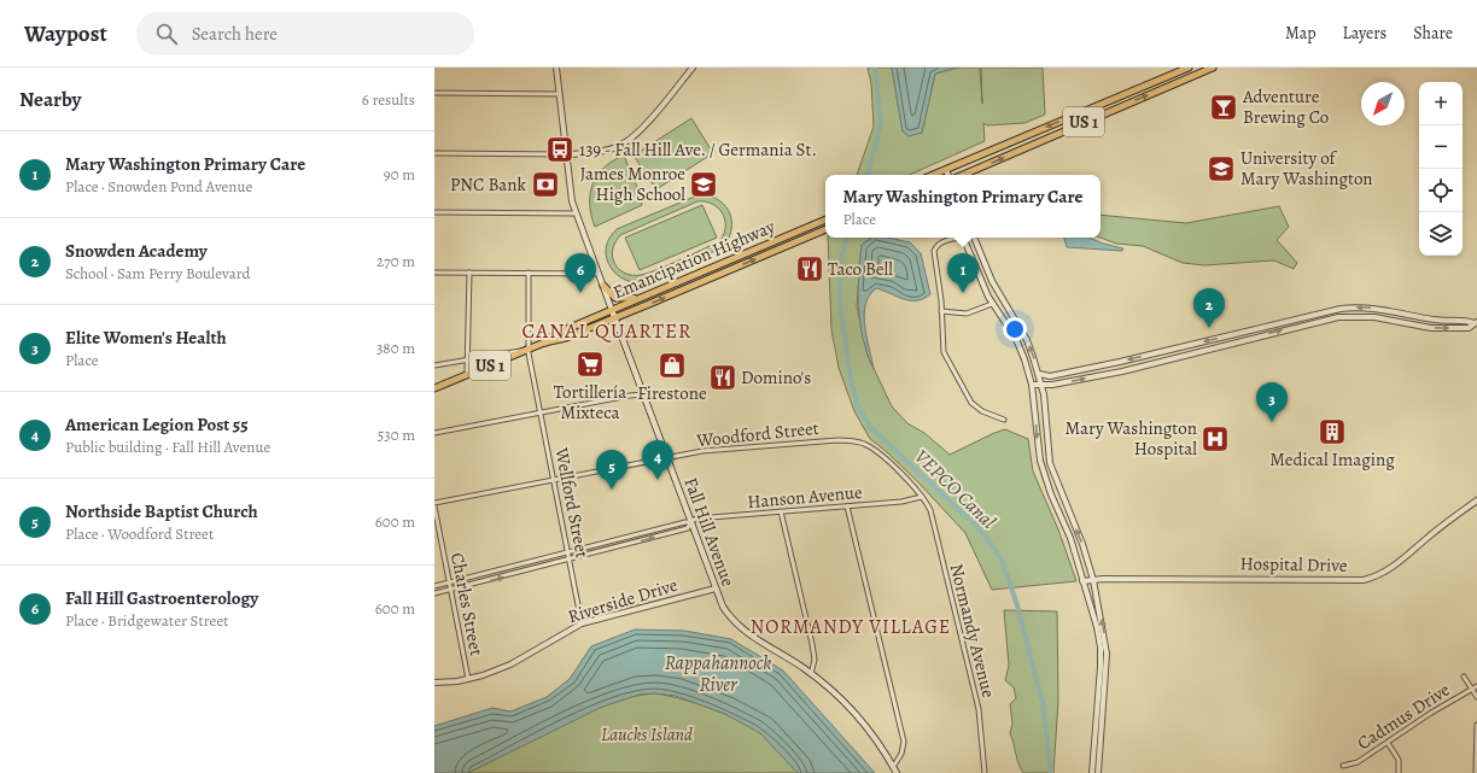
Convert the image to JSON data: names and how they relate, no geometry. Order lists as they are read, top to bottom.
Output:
{
  "streets": {
    "main road": ["US 1", "Emancipation Highway", "Fall Hill Avenue"],
    "street": [
      "Woodford Street",
      "Hanson Avenue",
      "Wellford Street",
      "Hospital Drive",
      "Riverside Drive",
      "Charles Street",
      "Normandy Avenue",
      "Cadmus Drive"
    ]
  },
  "crossings": [
    ["Emancipation Highway", "Wellford Street"],
    ["Emancipation Highway", "Fall Hill Avenue"],
    ["Woodford Street", "Hanson Avenue"],
    ["Woodford Street", "Wellford Street"],
    ["Woodford Street", "Fall Hill Avenue"],
    ["Woodford Street", "Charles Street"],
    ["Woodford Street", "Normandy Avenue"],
    ["Hanson Avenue", "Wellford Street"],
    ["Hanson Avenue", "Fall Hill Avenue"],
    ["Hanson Avenue", "Charles Street"],
    ["Hanson Avenue", "Normandy Avenue"],
    ["Wellford Street", "Riverside Drive"],
    ["Fall Hill Avenue", "Riverside Drive"],
    ["Riverside Drive", "Charles Street"]
  ],
  "districts": ["CANAL QUARTER", "NORMANDY VILLAGE"],
  "water": ["VEPCO Canal", "Rappahannock River"],
  "parks": ["Laucks Island"],
  "places": {
    "bar": ["Adventure Brewing Co"],
    "bus stop": ["139 - Fall Hill Ave. / Germania St."],
    "school or university": ["University of Mary Washington", "James Monroe High School"],
    "bank": ["PNC Bank"],
    "restaurant": ["Taco Bell", "Domino's"],
    "supermarket": ["Tortillería Mixteca"],
    "shop": ["Firestone"],
    "building": ["Medical Imaging"],
    "hospital": ["Mary Washington Hospital"]
  },
  "north": "bottom left",
  "page": {
    "header": "Waypost",
    "search": "Search here",
    "nav": ["Map", "Layers", "Share"],
    "heading": ["Nearby", "6 results"],
    "map_buttons": ["+", "−"],
    "list": [
      {
        "mark": "1",
        "name": "Mary Washington Primary Care",
        "note": "Place · Snowden Pond Avenue",
        "value": "90 m"
      },
      {
        "mark": "2",
        "name": "Snowden Academy",
        "note": "School · Sam Perry Boulevard",
        "value": "270 m"
      },
      {
        "mark": "3",
        "name": "Elite Women's Health",
        "note": "Place",
        "value": "380 m"
      },
      {
        "mark": "4",
        "name": "American Legion Post 55",
        "note": "Public building · Fall Hill Avenue",
        "value": "530 m"
      },
      {
        "mark": "5",
        "name": "Northside Baptist Church",
        "note": "Place · Woodford Street",
        "value": "600 m"
      },
      {
        "mark": "6",
        "name": "Fall Hill Gastroenterology",
        "note": "Place · Bridgewater Street",
        "value": "600 m"
      }
    ],
    "popup": ["Mary Washington Primary Care", "Place"],
    "pins": [
      "1",
      "6",
      "2",
      "3",
      "4",
      "5"
    ]
  }
}
